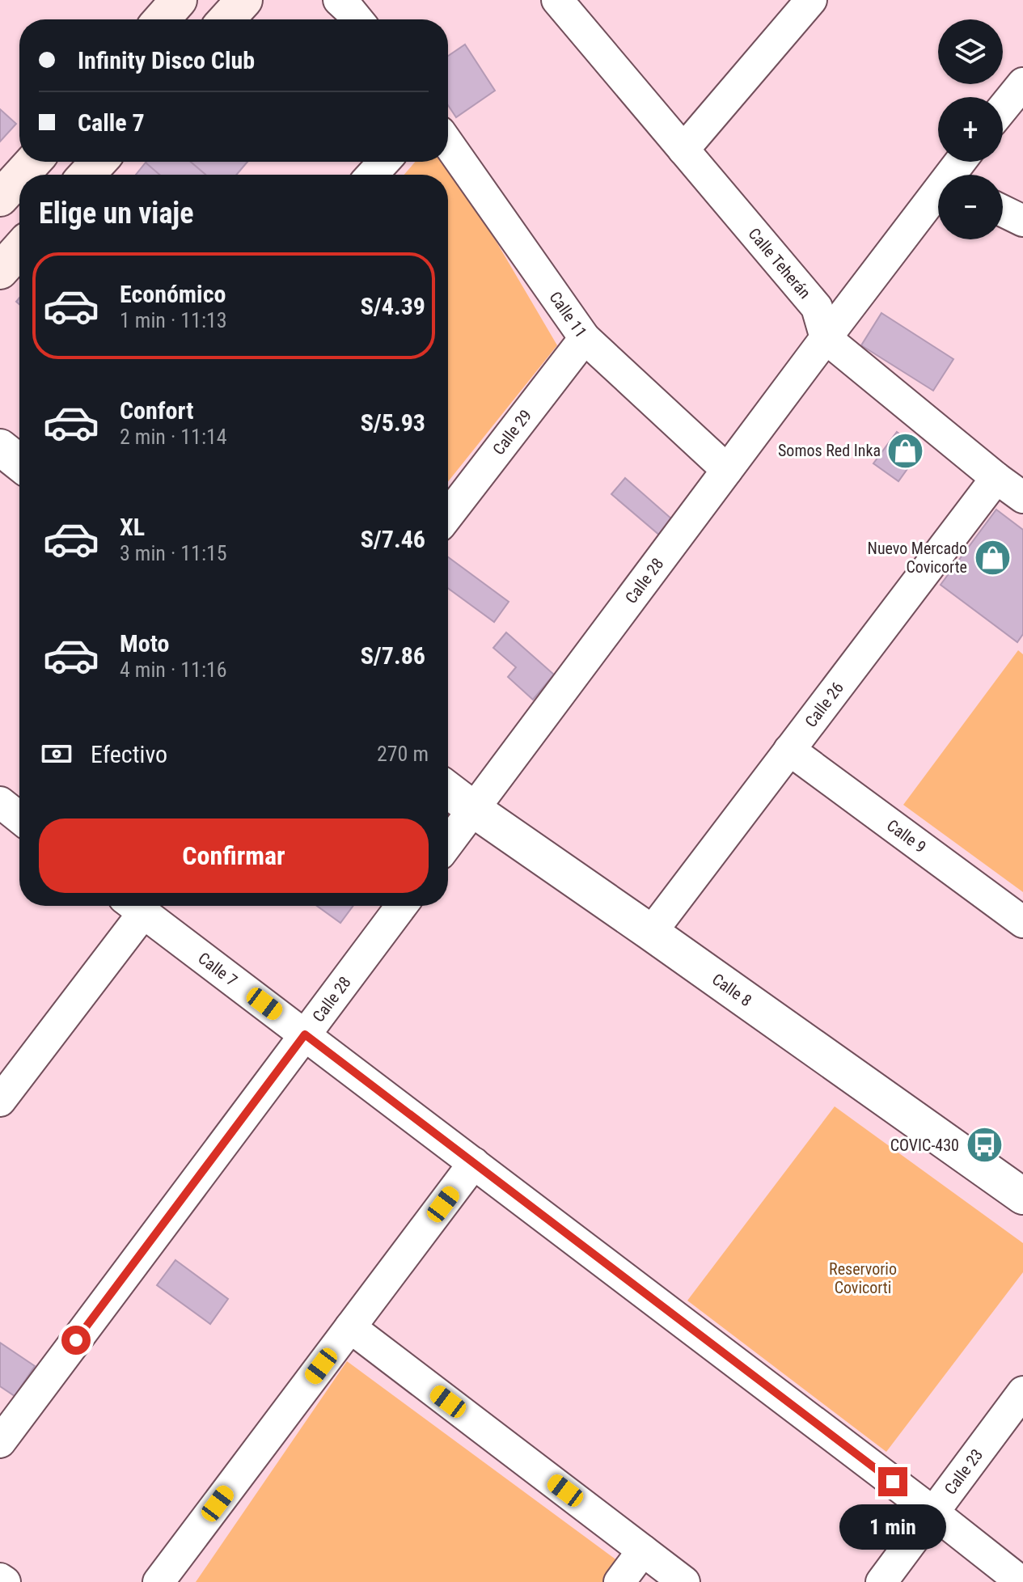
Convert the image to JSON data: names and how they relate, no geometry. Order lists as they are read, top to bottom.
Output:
{
  "streets": {
    "street": [
      "Calle Teherán",
      "Calle 11",
      "Calle 29",
      "Calle 28",
      "Calle 26",
      "Calle 9",
      "Calle 7",
      "Calle 8",
      "Calle 23"
    ]
  },
  "crossings": [
    ["Calle Teherán", "Calle 28"],
    ["Calle 11", "Calle 29"],
    ["Calle 11", "Calle 28"],
    ["Calle 28", "Calle 7"],
    ["Calle 28", "Calle 8"],
    ["Calle 26", "Calle 9"],
    ["Calle 26", "Calle 8"],
    ["Calle 7", "Calle 23"]
  ],
  "parks": ["Reservorio Covicorti"],
  "places": {
    "shop": ["Somos Red Inka", "Nuevo Mercado Covicorte"],
    "bus stop": ["COVIC-430"]
  },
  "page": {
    "map_buttons": ["+", "−"],
    "banner": ["Infinity Disco Club", "Calle 7"],
    "heading": "Elige un viaje",
    "list": [
      {
        "name": "Económico",
        "note": "1 min · 11:13",
        "value": "S/4.39"
      },
      {
        "name": "Confort",
        "note": "2 min · 11:14",
        "value": "S/5.93"
      },
      {
        "name": "XL",
        "note": "3 min · 11:15",
        "value": "S/7.46"
      },
      {
        "name": "Moto",
        "note": "4 min · 11:16",
        "value": "S/7.86"
      }
    ],
    "pay": ["Efectivo", "270 m"],
    "buttons": "Confirmar",
    "bubble": "1 min"
  }
}
